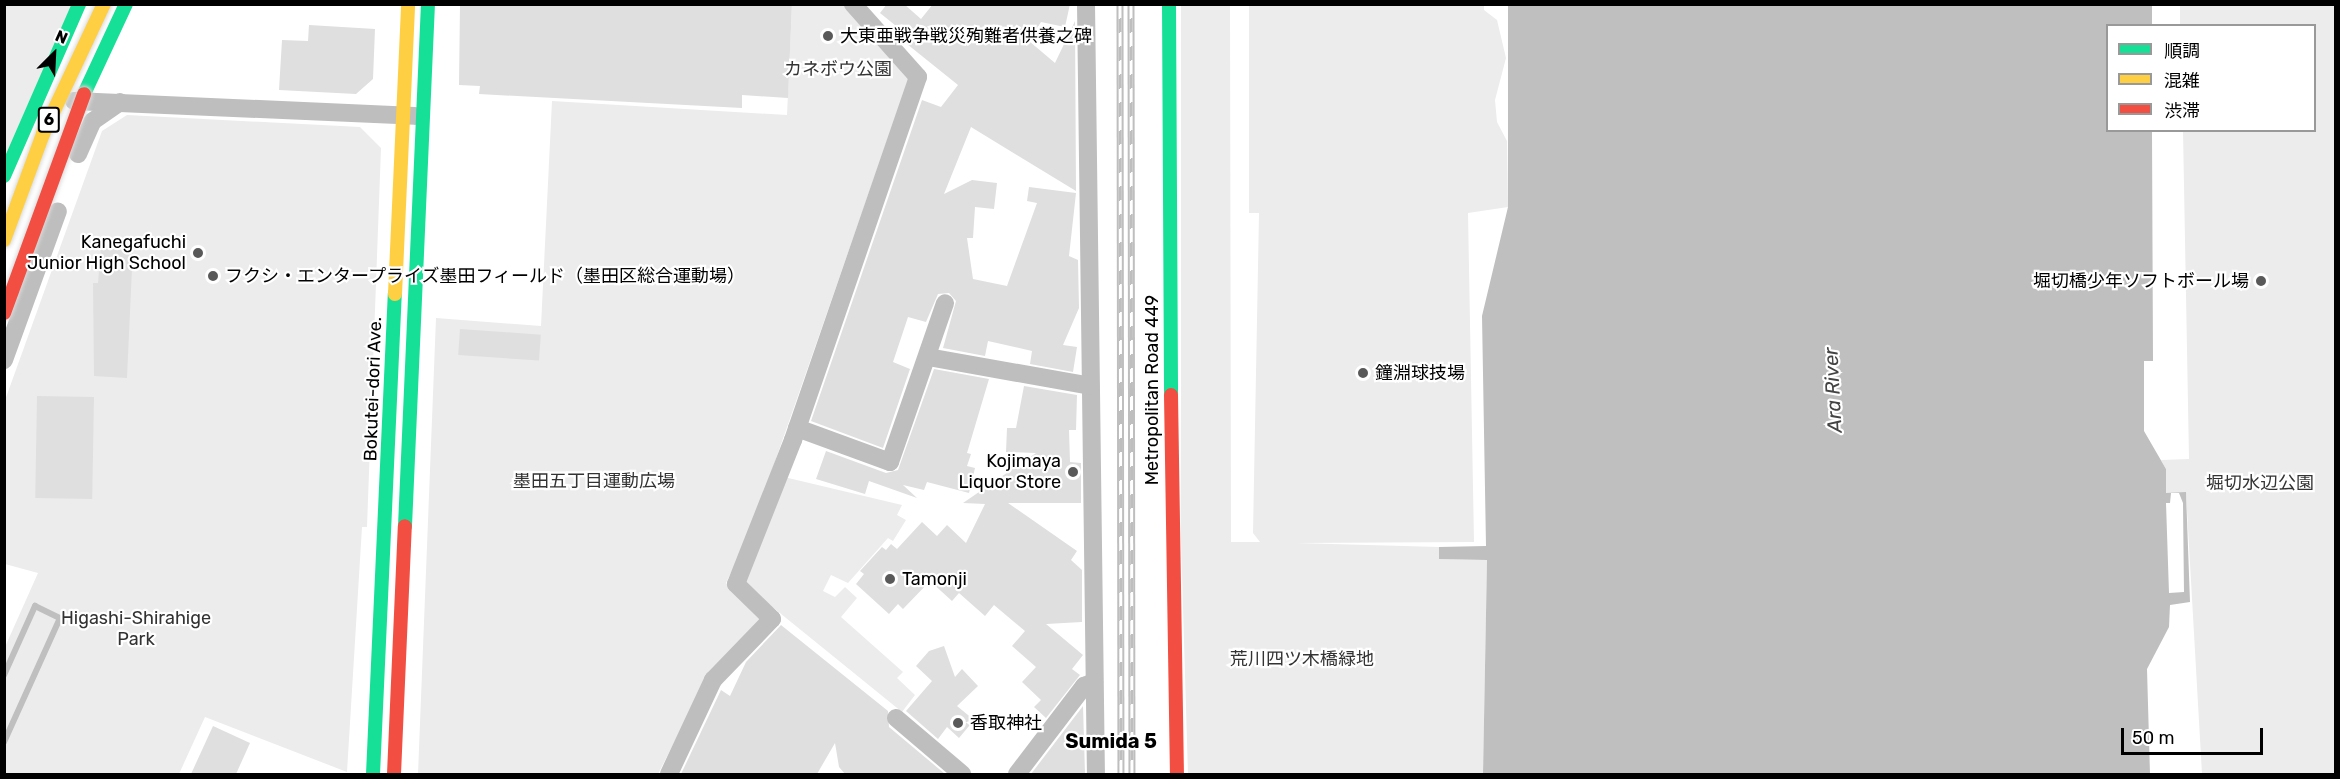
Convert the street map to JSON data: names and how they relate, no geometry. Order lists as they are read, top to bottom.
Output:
{
  "streets": {
    "main road": ["6", "Bokutei-dori Ave.", "Metropolitan Road 449"]
  },
  "districts": ["Sumida 5"],
  "water": ["Ara River"],
  "parks": [
    "カネボウ公園",
    "墨田五丁目運動広場",
    "堀切水辺公園",
    "Higashi-Shirahige Park",
    "荒川四ツ木橋緑地"
  ],
  "places": [
    "大東亜戦争戦災殉難者供養之碑",
    "Kanegafuchi Junior High School",
    "フクシ・エンタープライズ墨田フィールド（墨田区総合運動場）",
    "堀切橋少年ソフトボール場",
    "鐘淵球技場",
    "Kojimaya Liquor Store",
    "Tamonji",
    "香取神社"
  ],
  "legend": ["順調", "混雑", "渋滞"],
  "scale_bar": "50 m",
  "north": "top right"
}
